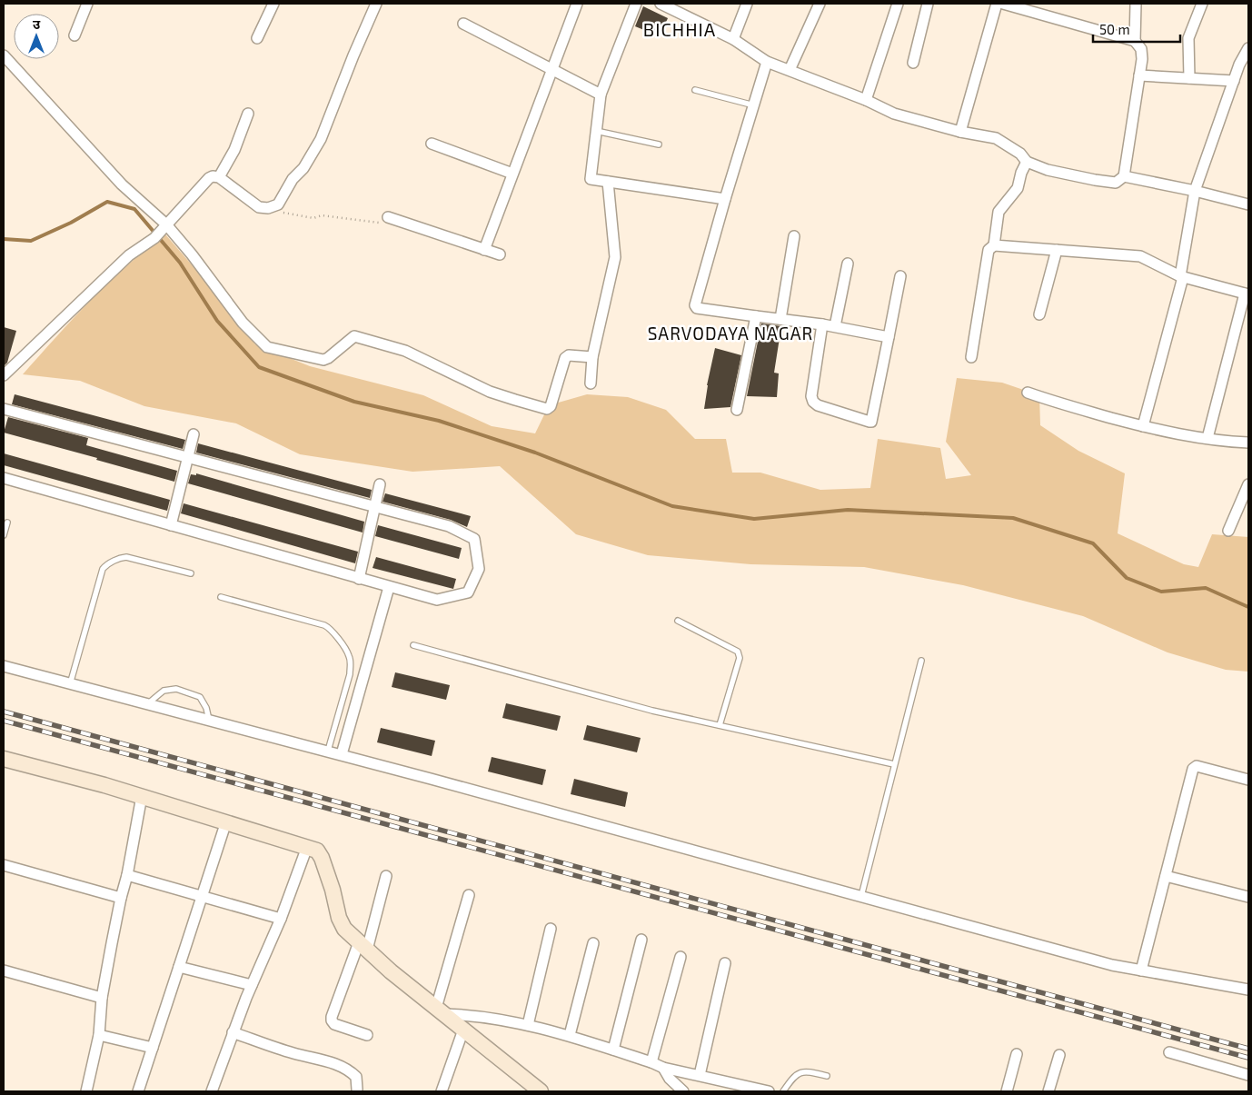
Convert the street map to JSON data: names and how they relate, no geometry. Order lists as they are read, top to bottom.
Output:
{
  "districts": ["BICHHIA", "SARVODAYA NAGAR"],
  "scale_bar": "50 m",
  "north": "top"
}
